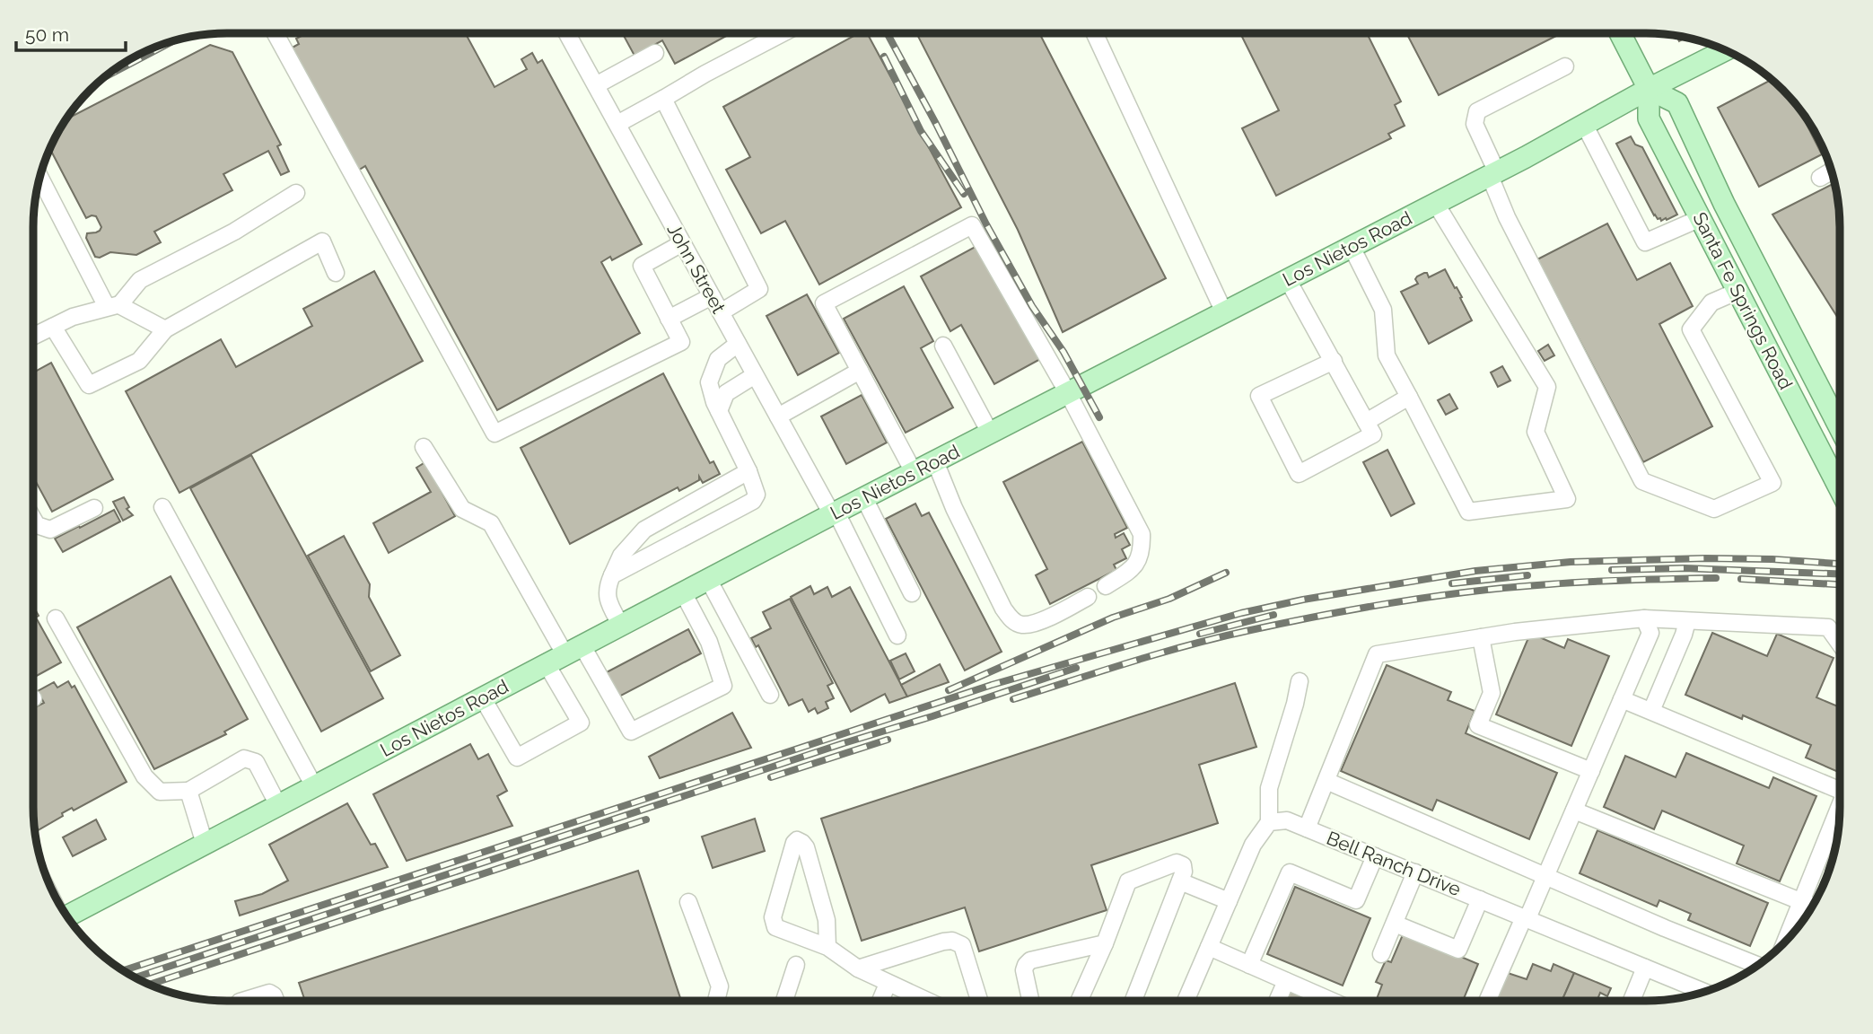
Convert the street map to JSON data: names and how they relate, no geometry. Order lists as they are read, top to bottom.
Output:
{
  "streets": {
    "main road": ["Los Nietos Road", "Santa Fe Springs Road"],
    "street": ["John Street", "Bell Ranch Drive"]
  },
  "crossings": [
    ["Los Nietos Road", "John Street"],
    ["Los Nietos Road", "Santa Fe Springs Road"]
  ],
  "scale_bar": "50 m"
}
